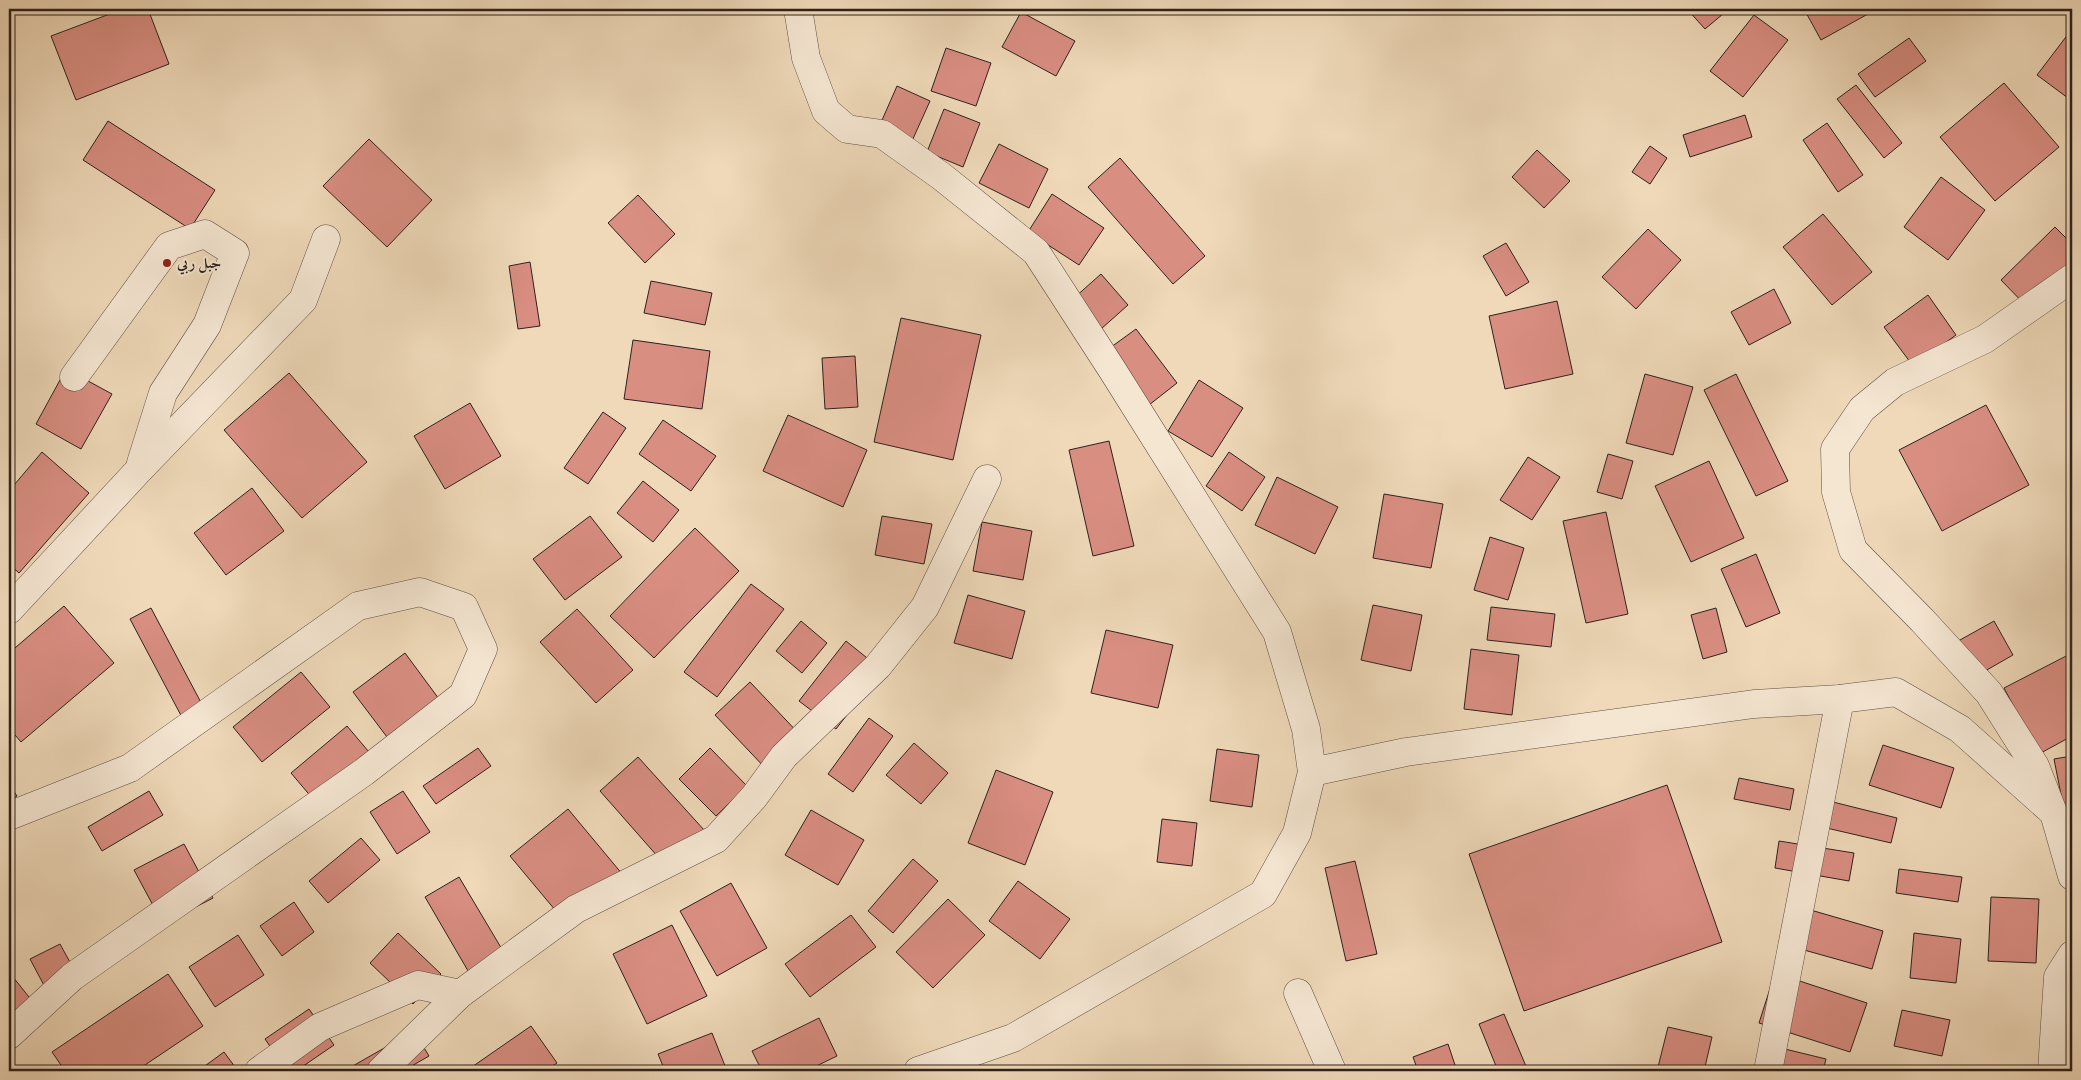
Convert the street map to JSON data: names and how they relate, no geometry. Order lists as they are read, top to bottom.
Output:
{
  "places": ["جبل ربي"]
}
